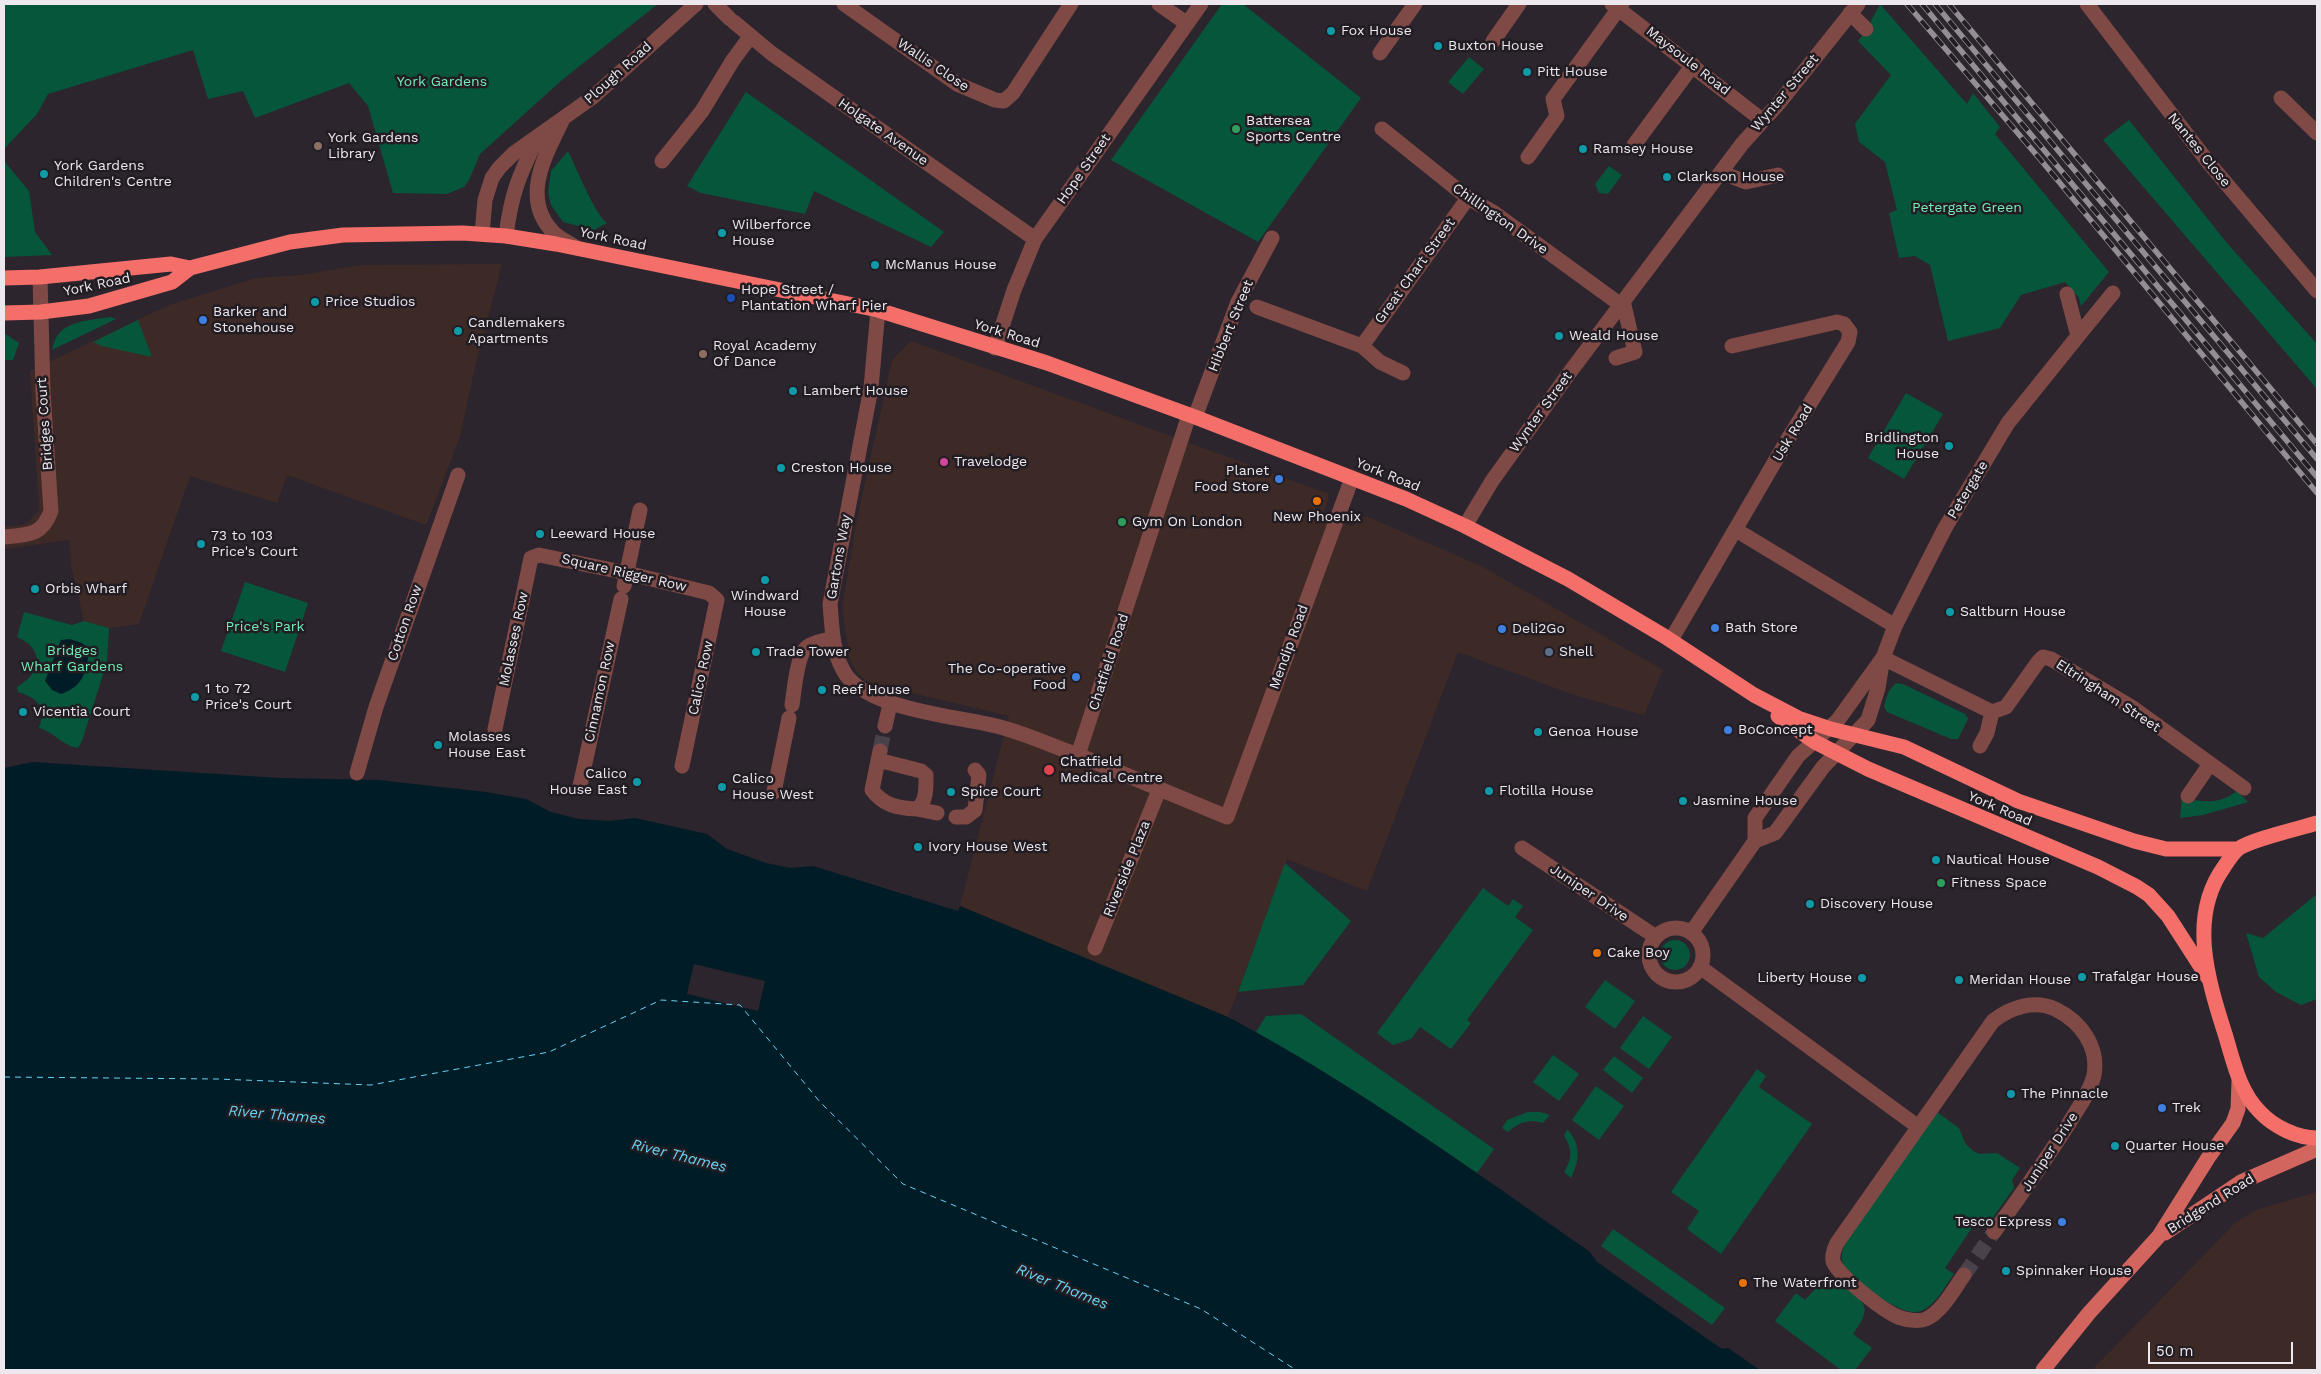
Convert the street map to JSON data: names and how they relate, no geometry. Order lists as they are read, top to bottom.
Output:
{
  "streets": {
    "highway": ["York Road"],
    "main road": ["Bridgend Road"],
    "street": [
      "Maysoule Road",
      "Wallis Close",
      "Plough Road",
      "Wynter Street",
      "Holgate Avenue",
      "Nantes Close",
      "Hope Street",
      "Chillington Drive",
      "Great Chart Street",
      "Hibbert Street",
      "Bridges Court",
      "Usk Road",
      "Petergate",
      "Gartons Way",
      "Square Rigger Row",
      "Cotton Row",
      "Molasses Row",
      "Mendip Road",
      "Chatfield Road",
      "Calico Row",
      "Cinnamon Row",
      "Eltringham Street",
      "Riverside Plaza",
      "Juniper Drive"
    ]
  },
  "crossings": [
    ["Maysoule Road", "Wynter Street"],
    ["Plough Road", "York Road"],
    ["Wynter Street", "Chillington Drive"],
    ["Wynter Street", "York Road"],
    ["Holgate Avenue", "Hope Street"],
    ["Hope Street", "York Road"],
    ["Chillington Drive", "Great Chart Street"],
    ["York Road", "Hibbert Street"],
    ["York Road", "Bridges Court"],
    ["York Road", "Usk Road"],
    ["York Road", "Petergate"],
    ["York Road", "Gartons Way"],
    ["York Road", "Mendip Road"],
    ["York Road", "Chatfield Road"],
    ["Hibbert Street", "Chatfield Road"],
    ["Gartons Way", "Chatfield Road"],
    ["Square Rigger Row", "Molasses Row"],
    ["Square Rigger Row", "Calico Row"],
    ["Square Rigger Row", "Cinnamon Row"],
    ["Mendip Road", "Riverside Plaza"]
  ],
  "water": ["River Thames"],
  "parks": [
    "York Gardens",
    "Petergate Green",
    "Price's Park",
    "Bridges Wharf Gardens"
  ],
  "places": [
    "Fox House",
    "Buxton House",
    "Pitt House",
    "Battersea Sports Centre",
    "York Gardens Library",
    "Ramsey House",
    "York Gardens Children's Centre",
    "Clarkson House",
    "Wilberforce House",
    "McManus House",
    "Hope Street / Plantation Wharf Pier",
    "Price Studios",
    "Barker and Stonehouse",
    "Candlemakers Apartments",
    "Weald House",
    "Royal Academy Of Dance",
    "Lambert House",
    "Bridlington House",
    "Travelodge",
    "Creston House",
    "Planet Food Store",
    "New Phoenix",
    "Gym On London",
    "Leeward House",
    "73 to 103 Price's Court",
    "Windward House",
    "Orbis Wharf",
    "Saltburn House",
    "Bath Store",
    "Deli2Go",
    "Trade Tower",
    "Shell",
    "The Co-operative Food",
    "Reef House",
    "1 to 72 Price's Court",
    "Vicentia Court",
    "BoConcept",
    "Genoa House",
    "Molasses House East",
    "Chatfield Medical Centre",
    "Calico House East",
    "Calico House West",
    "Flotilla House",
    "Spice Court",
    "Jasmine House",
    "Ivory House West",
    "Nautical House",
    "Fitness Space",
    "Discovery House",
    "Cake Boy",
    "Trafalgar House",
    "Liberty House",
    "Meridan House",
    "The Pinnacle",
    "Trek",
    "Quarter House",
    "Tesco Express",
    "Spinnaker House",
    "The Waterfront"
  ],
  "scale_bar": "50 m"
}
